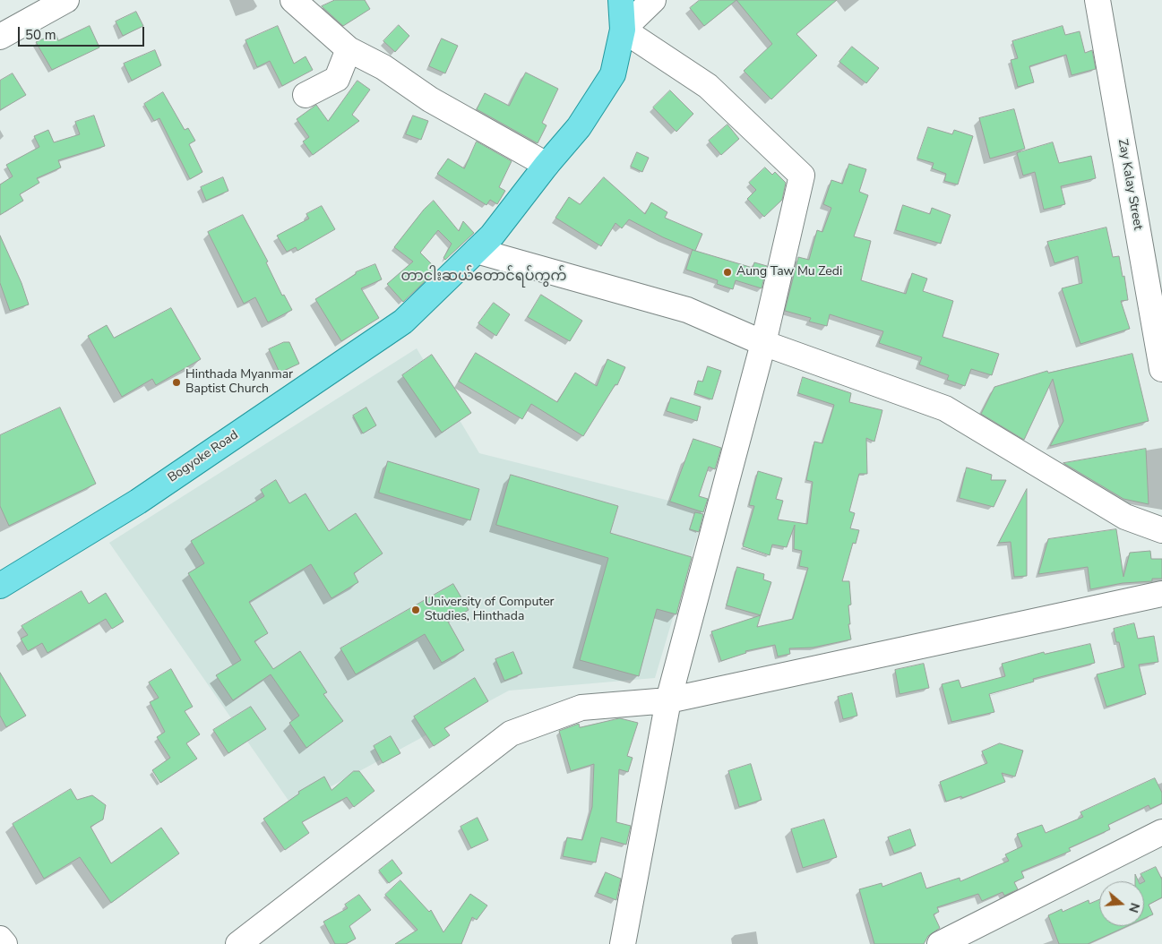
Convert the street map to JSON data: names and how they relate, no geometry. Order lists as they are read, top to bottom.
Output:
{
  "streets": {
    "main road": ["Bogyoke Road"],
    "street": ["Zay Kalay Street"]
  },
  "districts": ["တာငါးဆယ်တောင်ရပ်ကွက်"],
  "places": ["Aung Taw Mu Zedi", "Hinthada Myanmar Baptist Church", "University of Computer Studies, Hinthada"],
  "scale_bar": "50 m",
  "north": "right"
}
